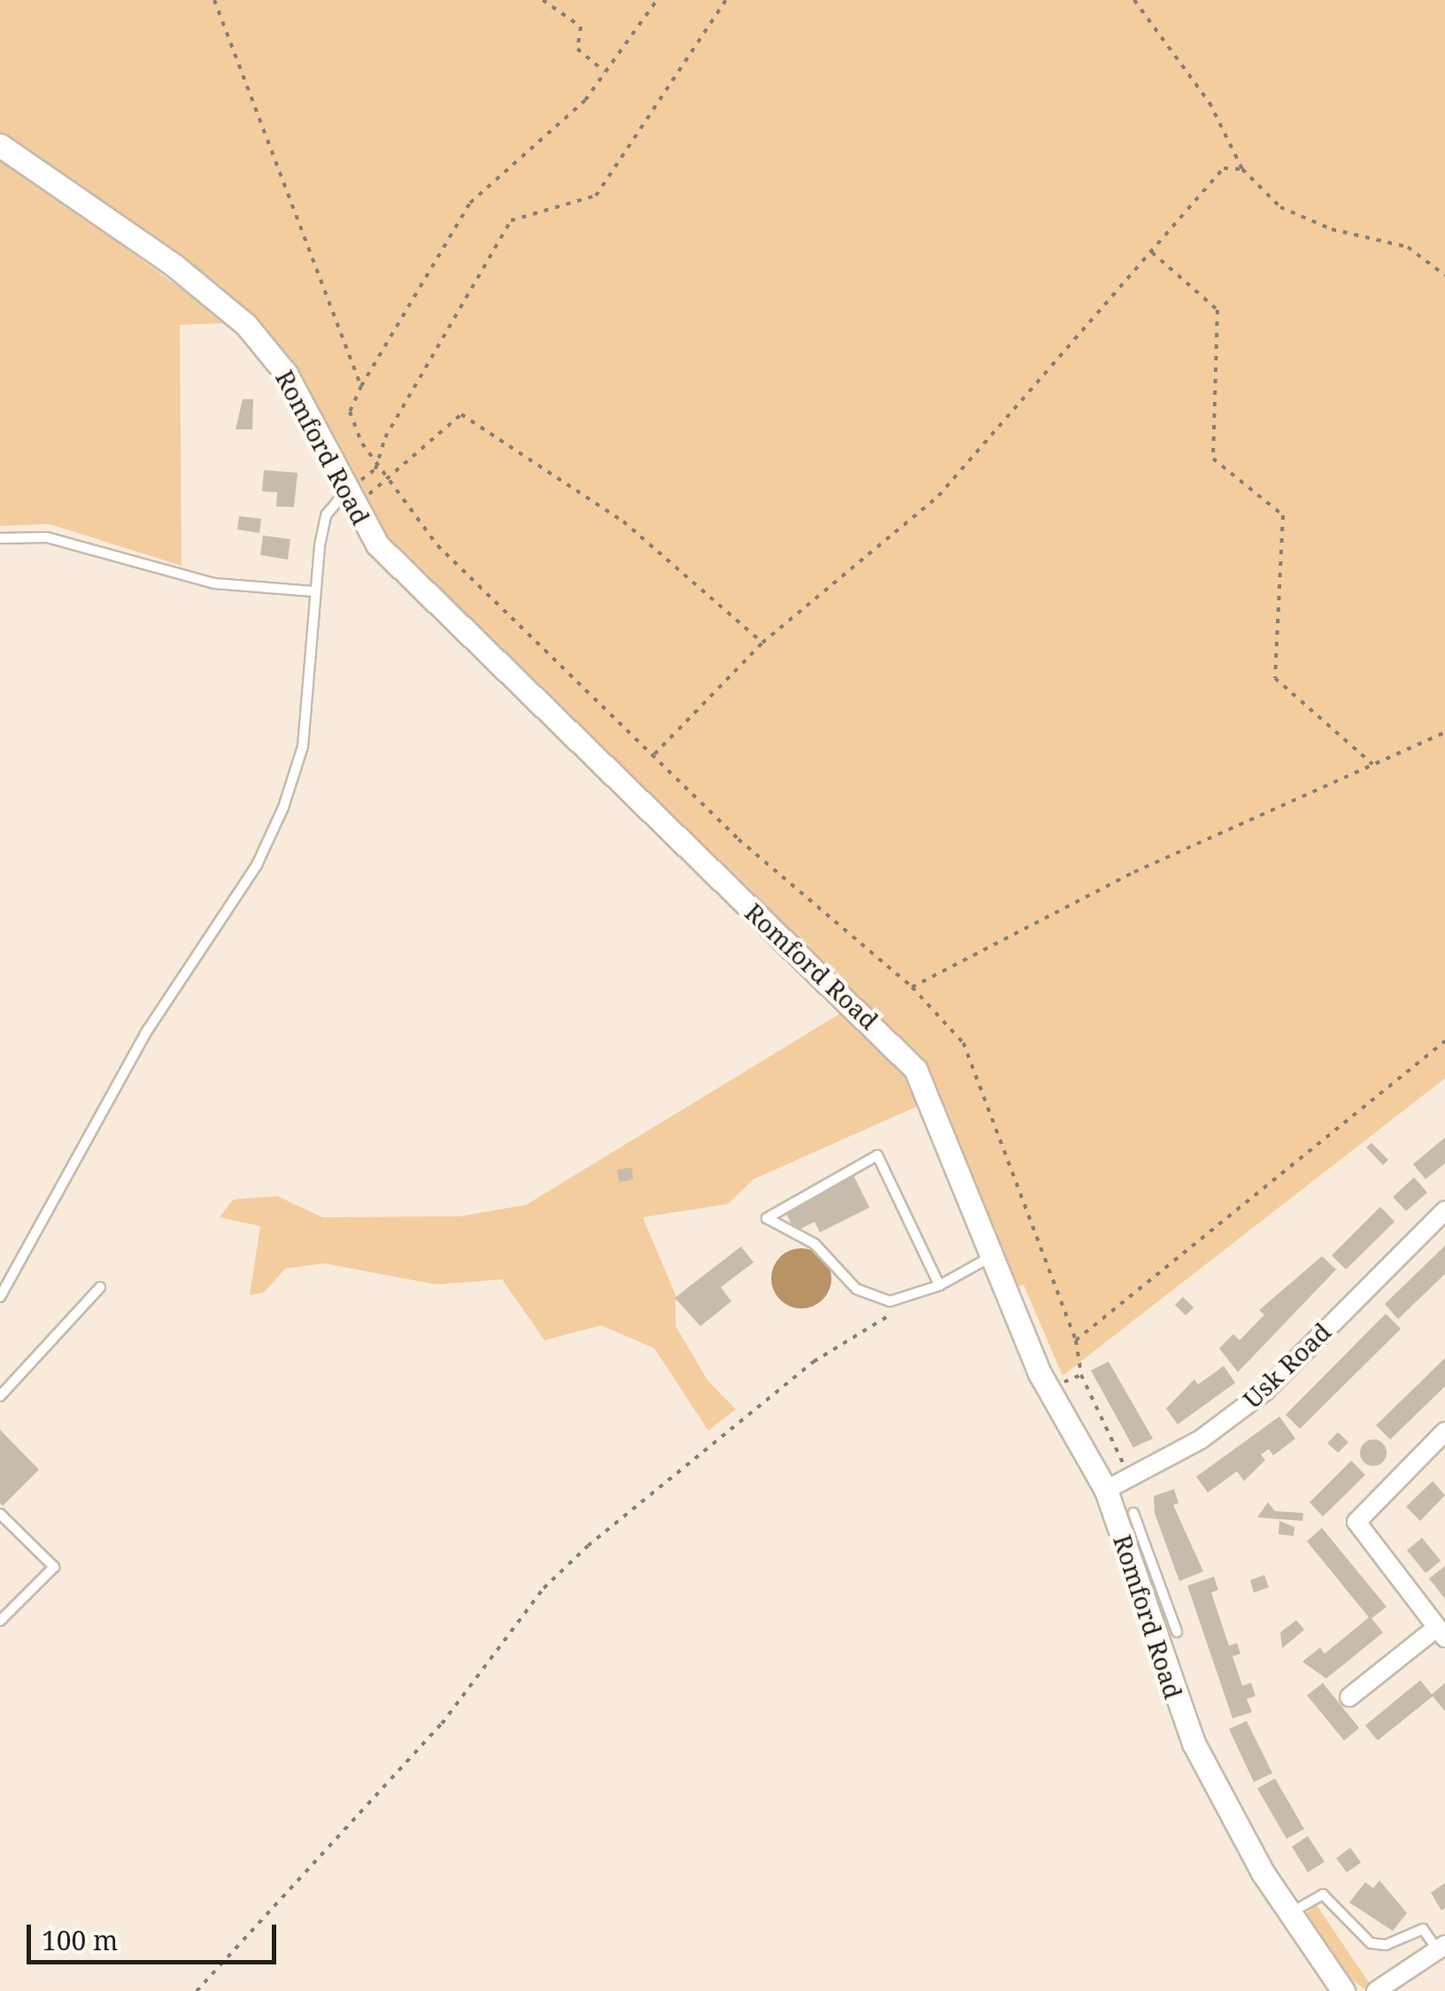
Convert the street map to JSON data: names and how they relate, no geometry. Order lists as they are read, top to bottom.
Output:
{
  "streets": {
    "street": ["Romford Road", "Usk Road"]
  },
  "crossings": [
    ["Romford Road", "Usk Road"]
  ],
  "scale_bar": "100 m"
}
